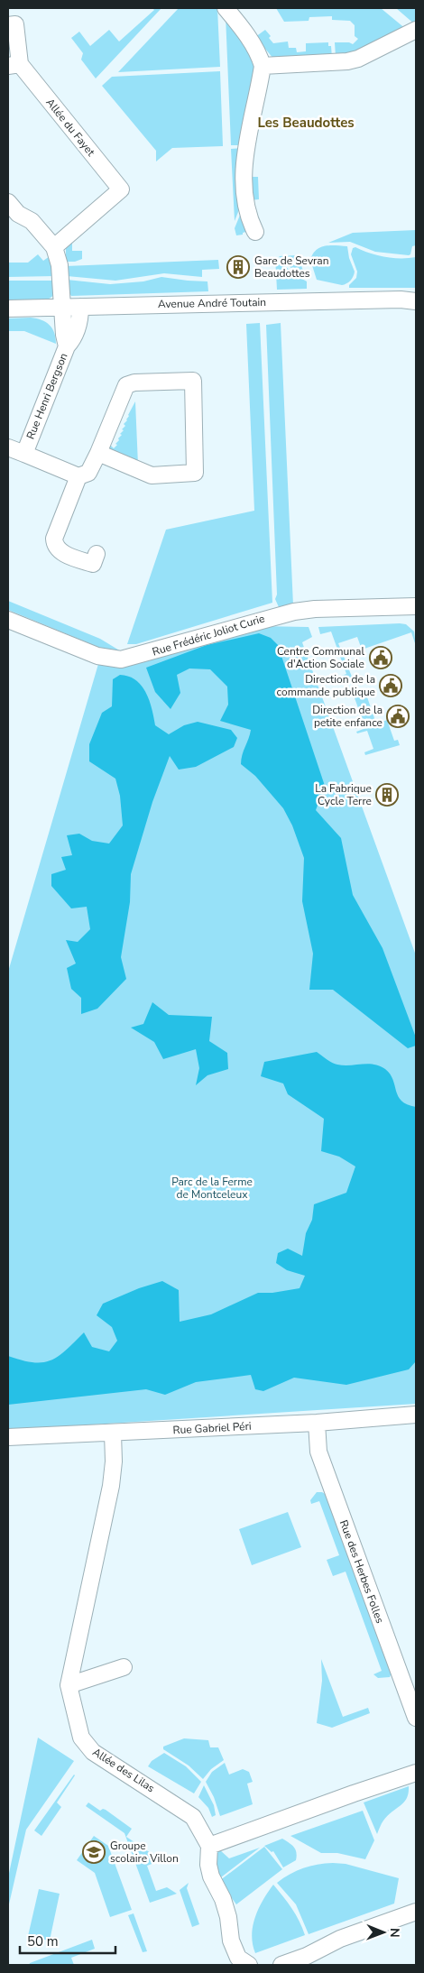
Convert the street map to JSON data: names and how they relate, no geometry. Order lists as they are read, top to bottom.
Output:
{
  "streets": {
    "street": [
      "Allée du Fayet",
      "Avenue André Toutain",
      "Rue Henri Bergson",
      "Rue Frédéric Joliot Curie",
      "Rue Gabriel Péri",
      "Rue des Herbes Folles",
      "Allée des Lilas"
    ]
  },
  "crossings": [
    ["Avenue André Toutain", "Rue Henri Bergson"],
    ["Rue Gabriel Péri", "Rue des Herbes Folles"],
    ["Rue Gabriel Péri", "Allée des Lilas"]
  ],
  "districts": ["Les Beaudottes"],
  "parks": ["Parc de la Ferme de Montceleux"],
  "places": {
    "building": ["Gare de Sevran Beaudottes", "La Fabrique Cycle Terre"],
    "public building": ["Centre Communal d'Action Sociale", "Direction de la commande publique", "Direction de la petite enfance"],
    "school or university": ["Groupe scolaire Villon"]
  },
  "scale_bar": "50 m",
  "north": "right"
}
